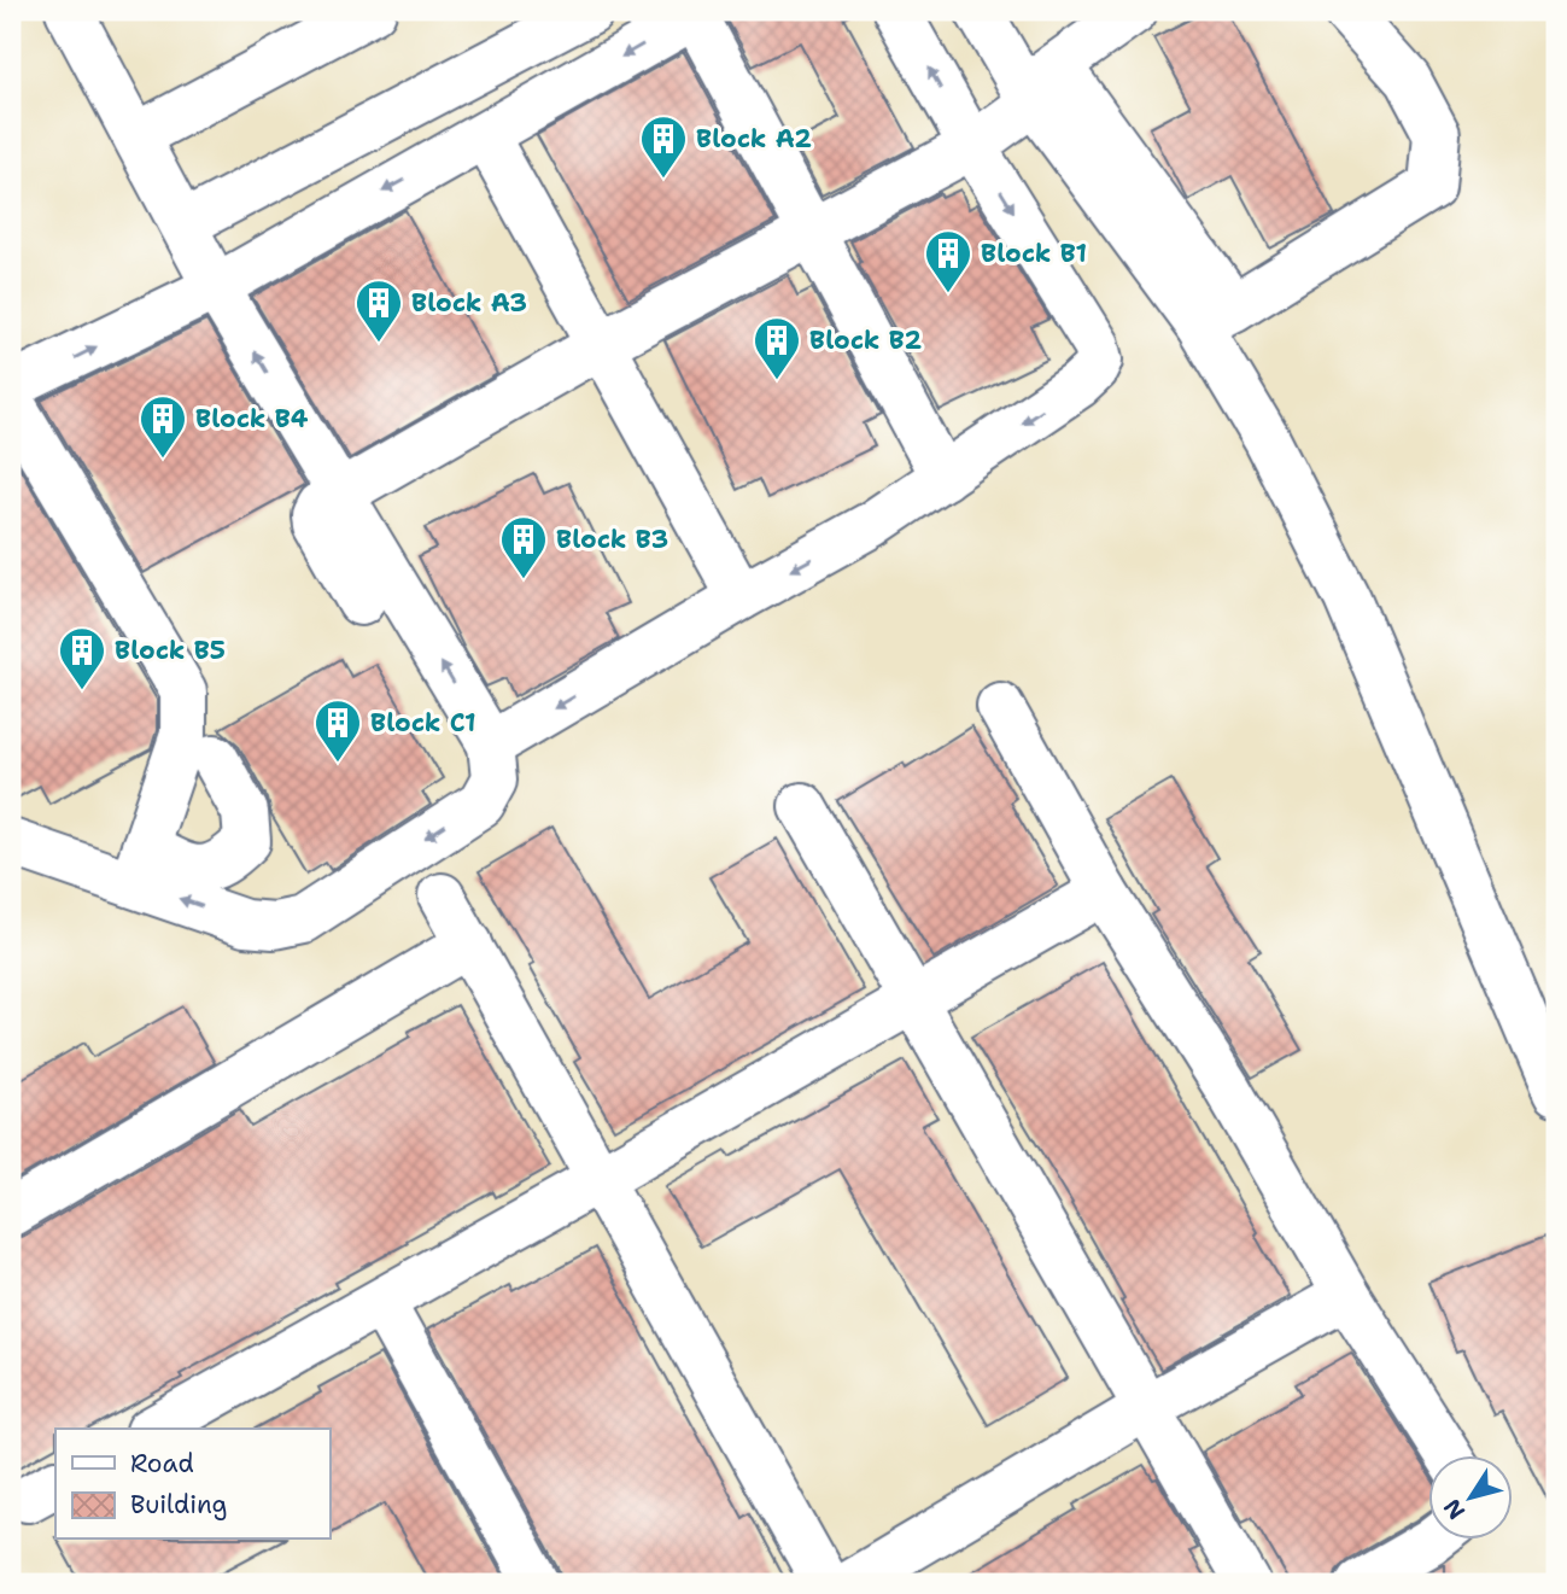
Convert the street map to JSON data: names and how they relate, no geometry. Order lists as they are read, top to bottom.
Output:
{
  "places": {
    "building": [
      "Block A2",
      "Block B1",
      "Block A3",
      "Block B2",
      "Block B4",
      "Block B3",
      "Block B5",
      "Block C1"
    ]
  },
  "legend": ["Road", "Building"],
  "north": "bottom left"
}
